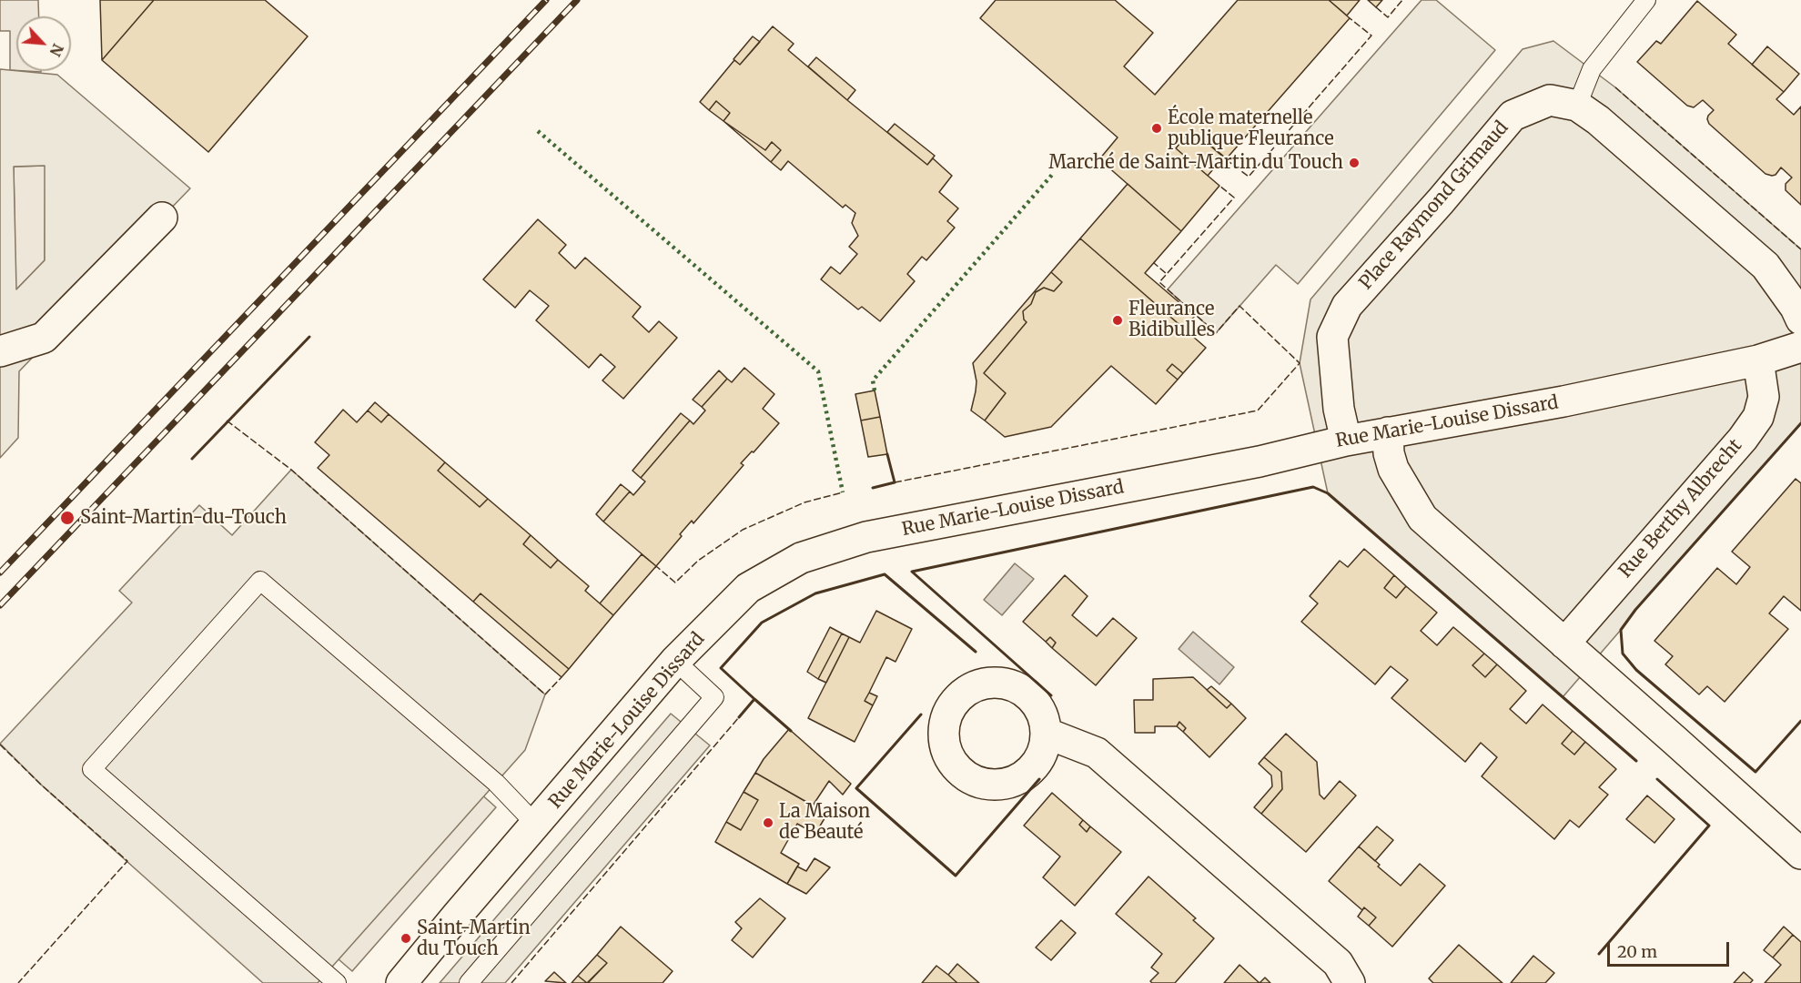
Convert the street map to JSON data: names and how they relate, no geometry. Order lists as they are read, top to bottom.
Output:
{
  "streets": {
    "street": ["Place Raymond Grimaud", "Rue Marie-Louise Dissard", "Rue Berthy Albrecht"]
  },
  "crossings": [
    ["Place Raymond Grimaud", "Rue Marie-Louise Dissard"],
    ["Rue Marie-Louise Dissard", "Rue Berthy Albrecht"]
  ],
  "places": [
    "École maternelle publique Fleurance",
    "Marché de Saint-Martin du Touch",
    "Fleurance Bidibulles",
    "Saint-Martin-du-Touch",
    "La Maison de Beauté",
    "Saint-Martin du Touch"
  ],
  "scale_bar": "20 m",
  "north": "bottom right"
}
